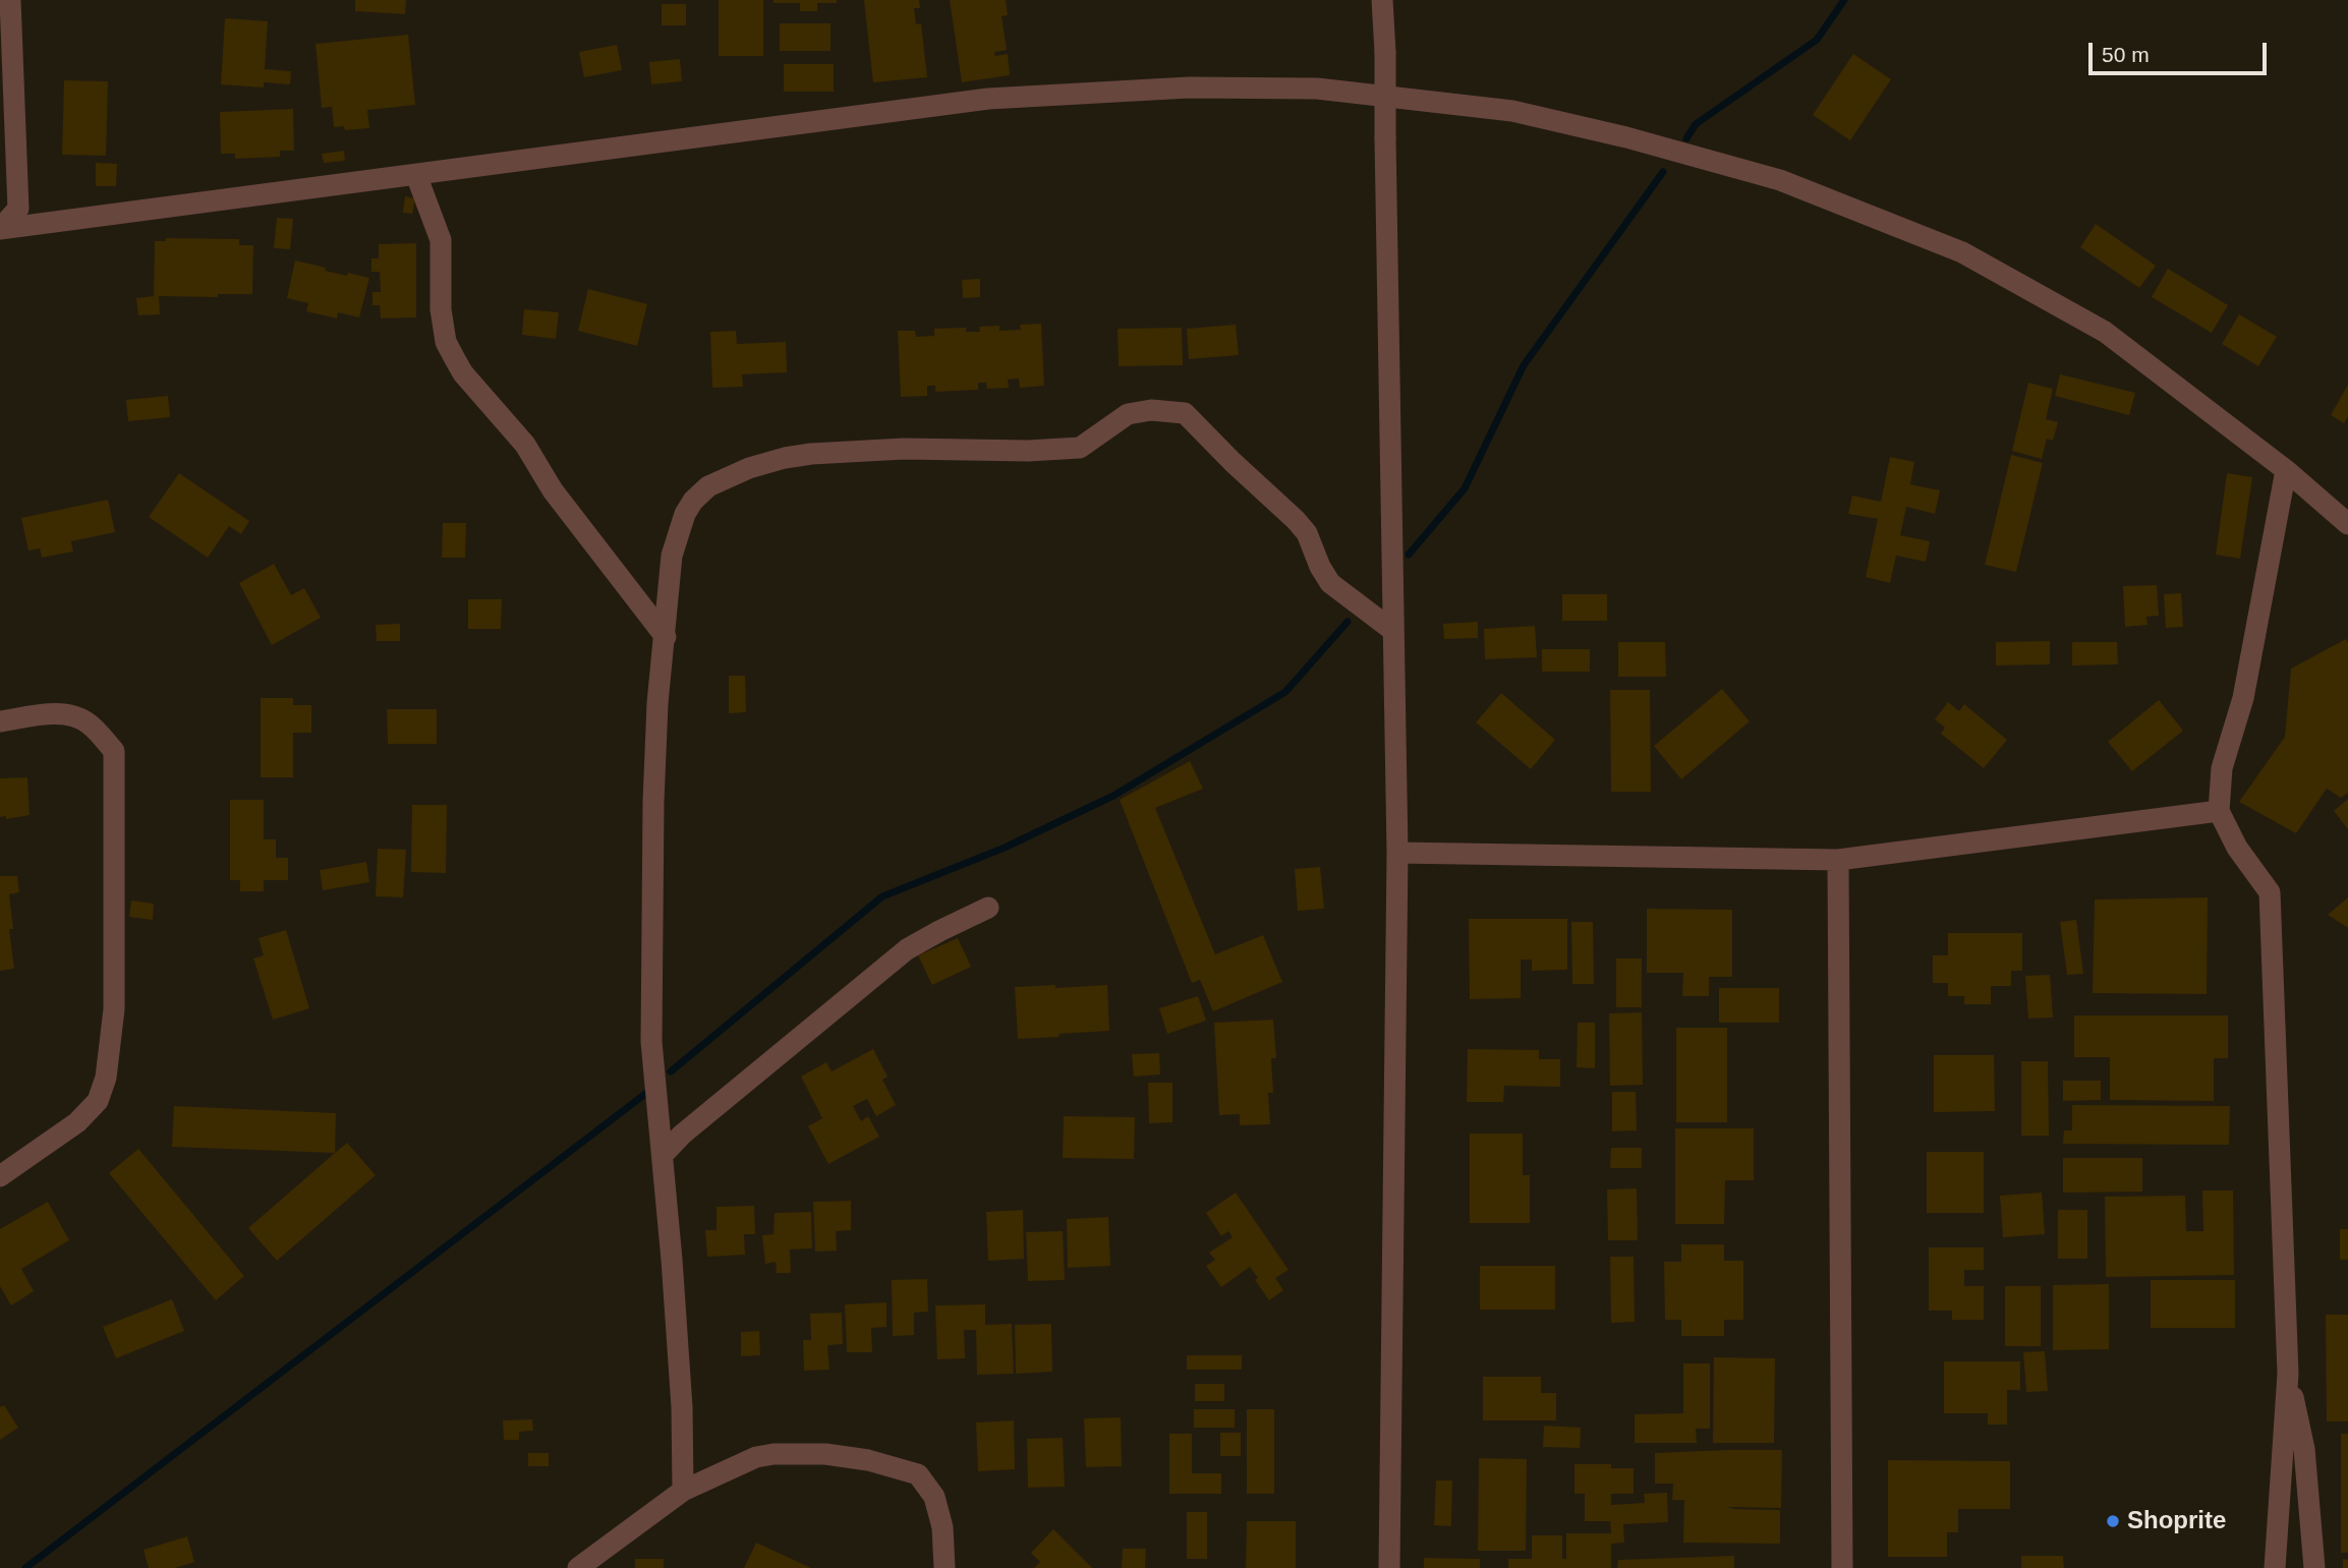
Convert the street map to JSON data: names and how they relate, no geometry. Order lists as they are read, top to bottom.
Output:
{
  "places": ["Shoprite"],
  "scale_bar": "50 m"
}
